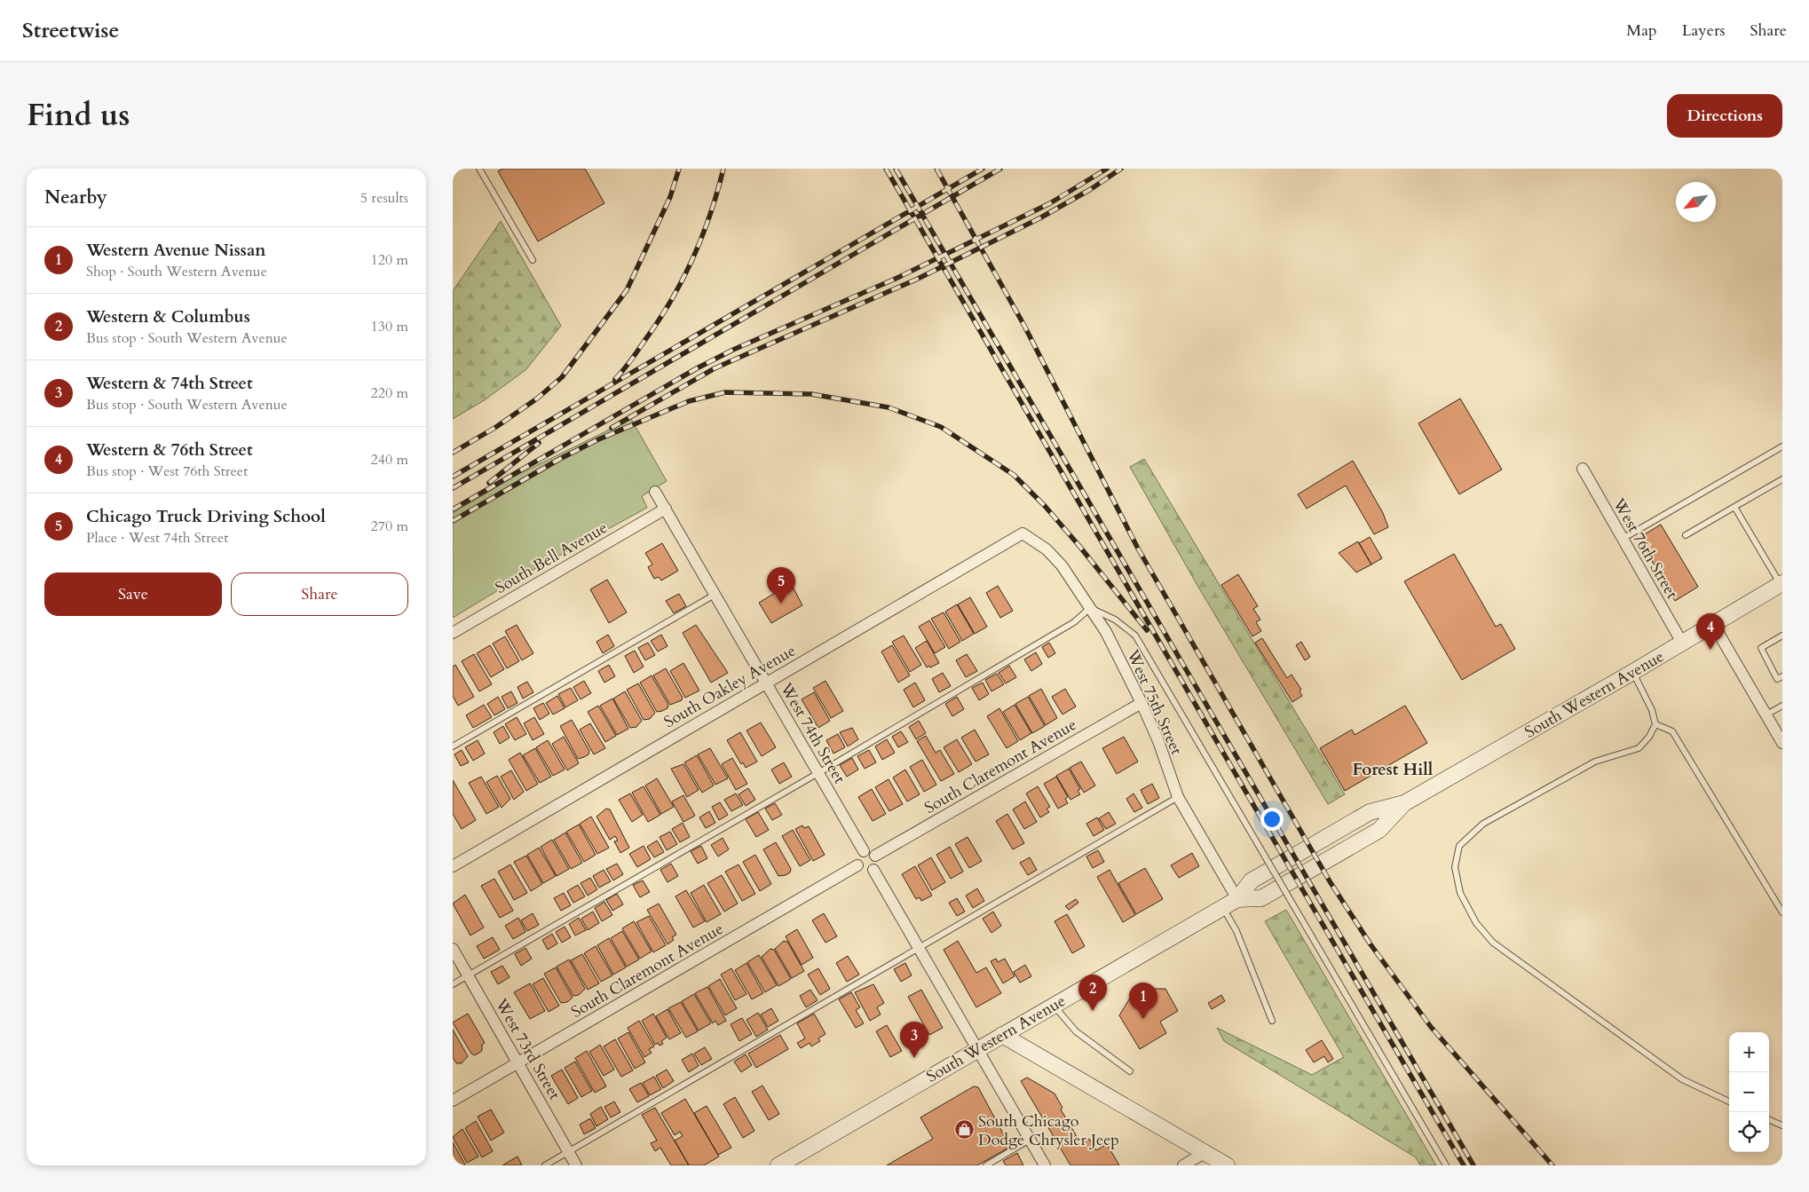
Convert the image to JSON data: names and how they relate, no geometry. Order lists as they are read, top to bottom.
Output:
{
  "streets": {
    "main road": ["South Western Avenue"],
    "street": [
      "West 76th Street",
      "South Bell Avenue",
      "South Oakley Avenue",
      "West 75th Street",
      "West 74th Street",
      "South Claremont Avenue",
      "West 73rd Street"
    ]
  },
  "crossings": [
    ["West 76th Street", "South Western Avenue"],
    ["South Bell Avenue", "West 74th Street"],
    ["South Oakley Avenue", "West 75th Street"],
    ["South Oakley Avenue", "West 74th Street"],
    ["South Western Avenue", "West 75th Street"],
    ["West 75th Street", "South Claremont Avenue"],
    ["West 74th Street", "South Claremont Avenue"],
    ["South Claremont Avenue", "West 73rd Street"]
  ],
  "districts": ["Forest Hill"],
  "places": {
    "shop": ["South Chicago Dodge Chrysler Jeep"]
  },
  "north": "bottom left",
  "page": {
    "header": "Streetwise",
    "nav": ["Map", "Layers", "Share"],
    "title": "Find us",
    "buttons": [
      "Directions",
      ["Save", "Share"]
    ],
    "heading": ["Nearby", "5 results"],
    "list": [
      {
        "mark": "1",
        "name": "Western Avenue Nissan",
        "note": "Shop · South Western Avenue",
        "value": "120 m"
      },
      {
        "mark": "2",
        "name": "Western & Columbus",
        "note": "Bus stop · South Western Avenue",
        "value": "130 m"
      },
      {
        "mark": "3",
        "name": "Western & 74th Street",
        "note": "Bus stop · South Western Avenue",
        "value": "220 m"
      },
      {
        "mark": "4",
        "name": "Western & 76th Street",
        "note": "Bus stop · West 76th Street",
        "value": "240 m"
      },
      {
        "mark": "5",
        "name": "Chicago Truck Driving School",
        "note": "Place · West 74th Street",
        "value": "270 m"
      }
    ],
    "pins": [
      "5",
      "4",
      "2",
      "1",
      "3"
    ],
    "map_buttons": ["+", "−"]
  }
}
